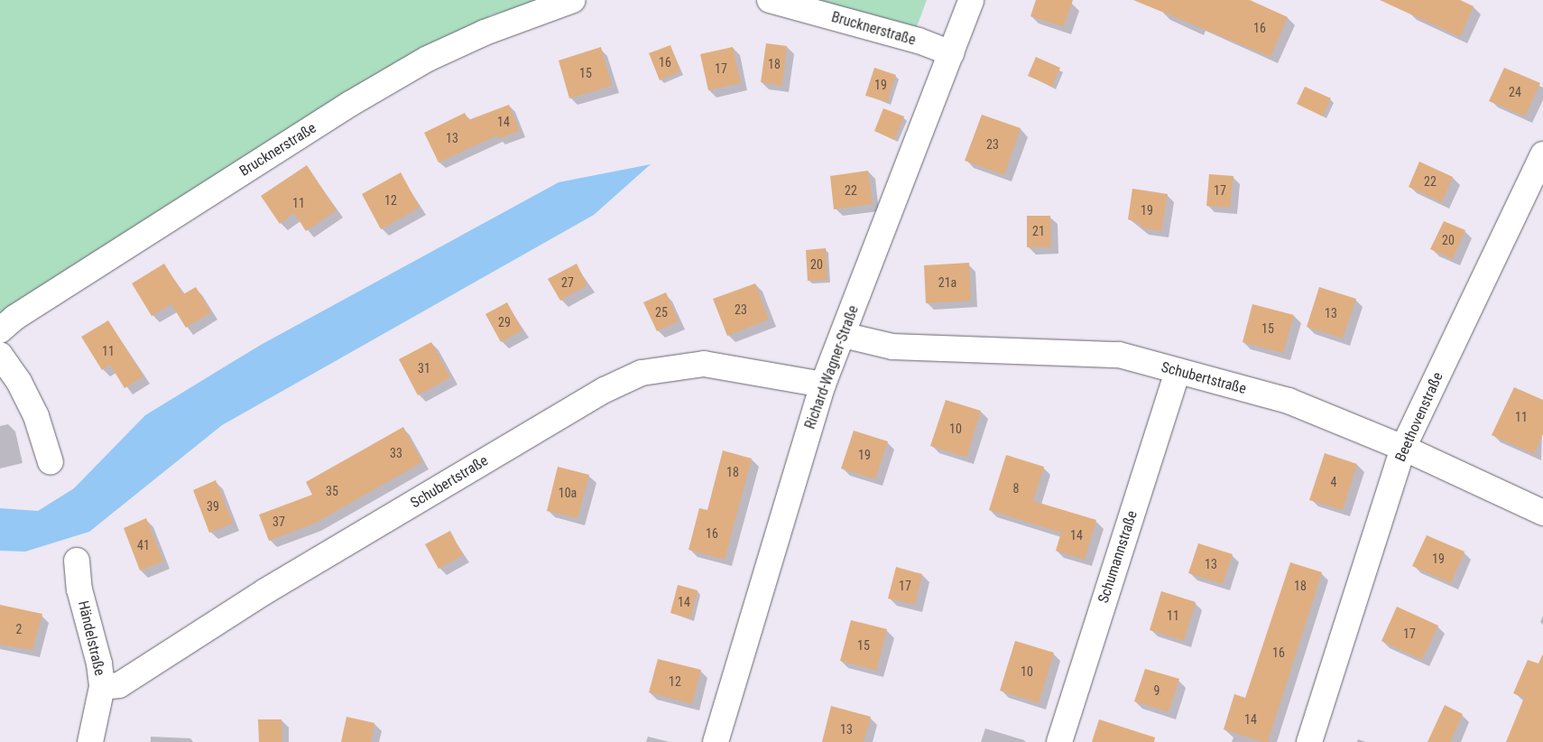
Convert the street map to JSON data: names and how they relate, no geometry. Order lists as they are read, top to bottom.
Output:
{
  "streets": {
    "street": [
      "Brucknerstraße",
      "Richard-Wagner-Straße",
      "Schubertstraße",
      "Beethovenstraße",
      "Schumannstraße",
      "Händelstraße"
    ]
  },
  "crossings": [
    ["Brucknerstraße", "Richard-Wagner-Straße"],
    ["Richard-Wagner-Straße", "Schubertstraße"],
    ["Schubertstraße", "Beethovenstraße"],
    ["Schubertstraße", "Schumannstraße"],
    ["Schubertstraße", "Händelstraße"]
  ],
  "house_numbers": [
    "16",
    "16",
    "18",
    "17",
    "15",
    "19",
    "24",
    "14",
    "13",
    "23",
    "22",
    "22",
    "17",
    "12",
    "11",
    "19",
    "21",
    "20",
    "20",
    "27",
    "21a",
    "23",
    "25",
    "13",
    "29",
    "15",
    "11",
    "31",
    "11",
    "10",
    "33",
    "19",
    "18",
    "4",
    "8",
    "35",
    "10a",
    "39",
    "37",
    "16",
    "14",
    "41",
    "19",
    "13",
    "17",
    "18",
    "14",
    "11",
    "2",
    "17",
    "15",
    "16",
    "10",
    "12",
    "9",
    "14",
    "13"
  ]
}
